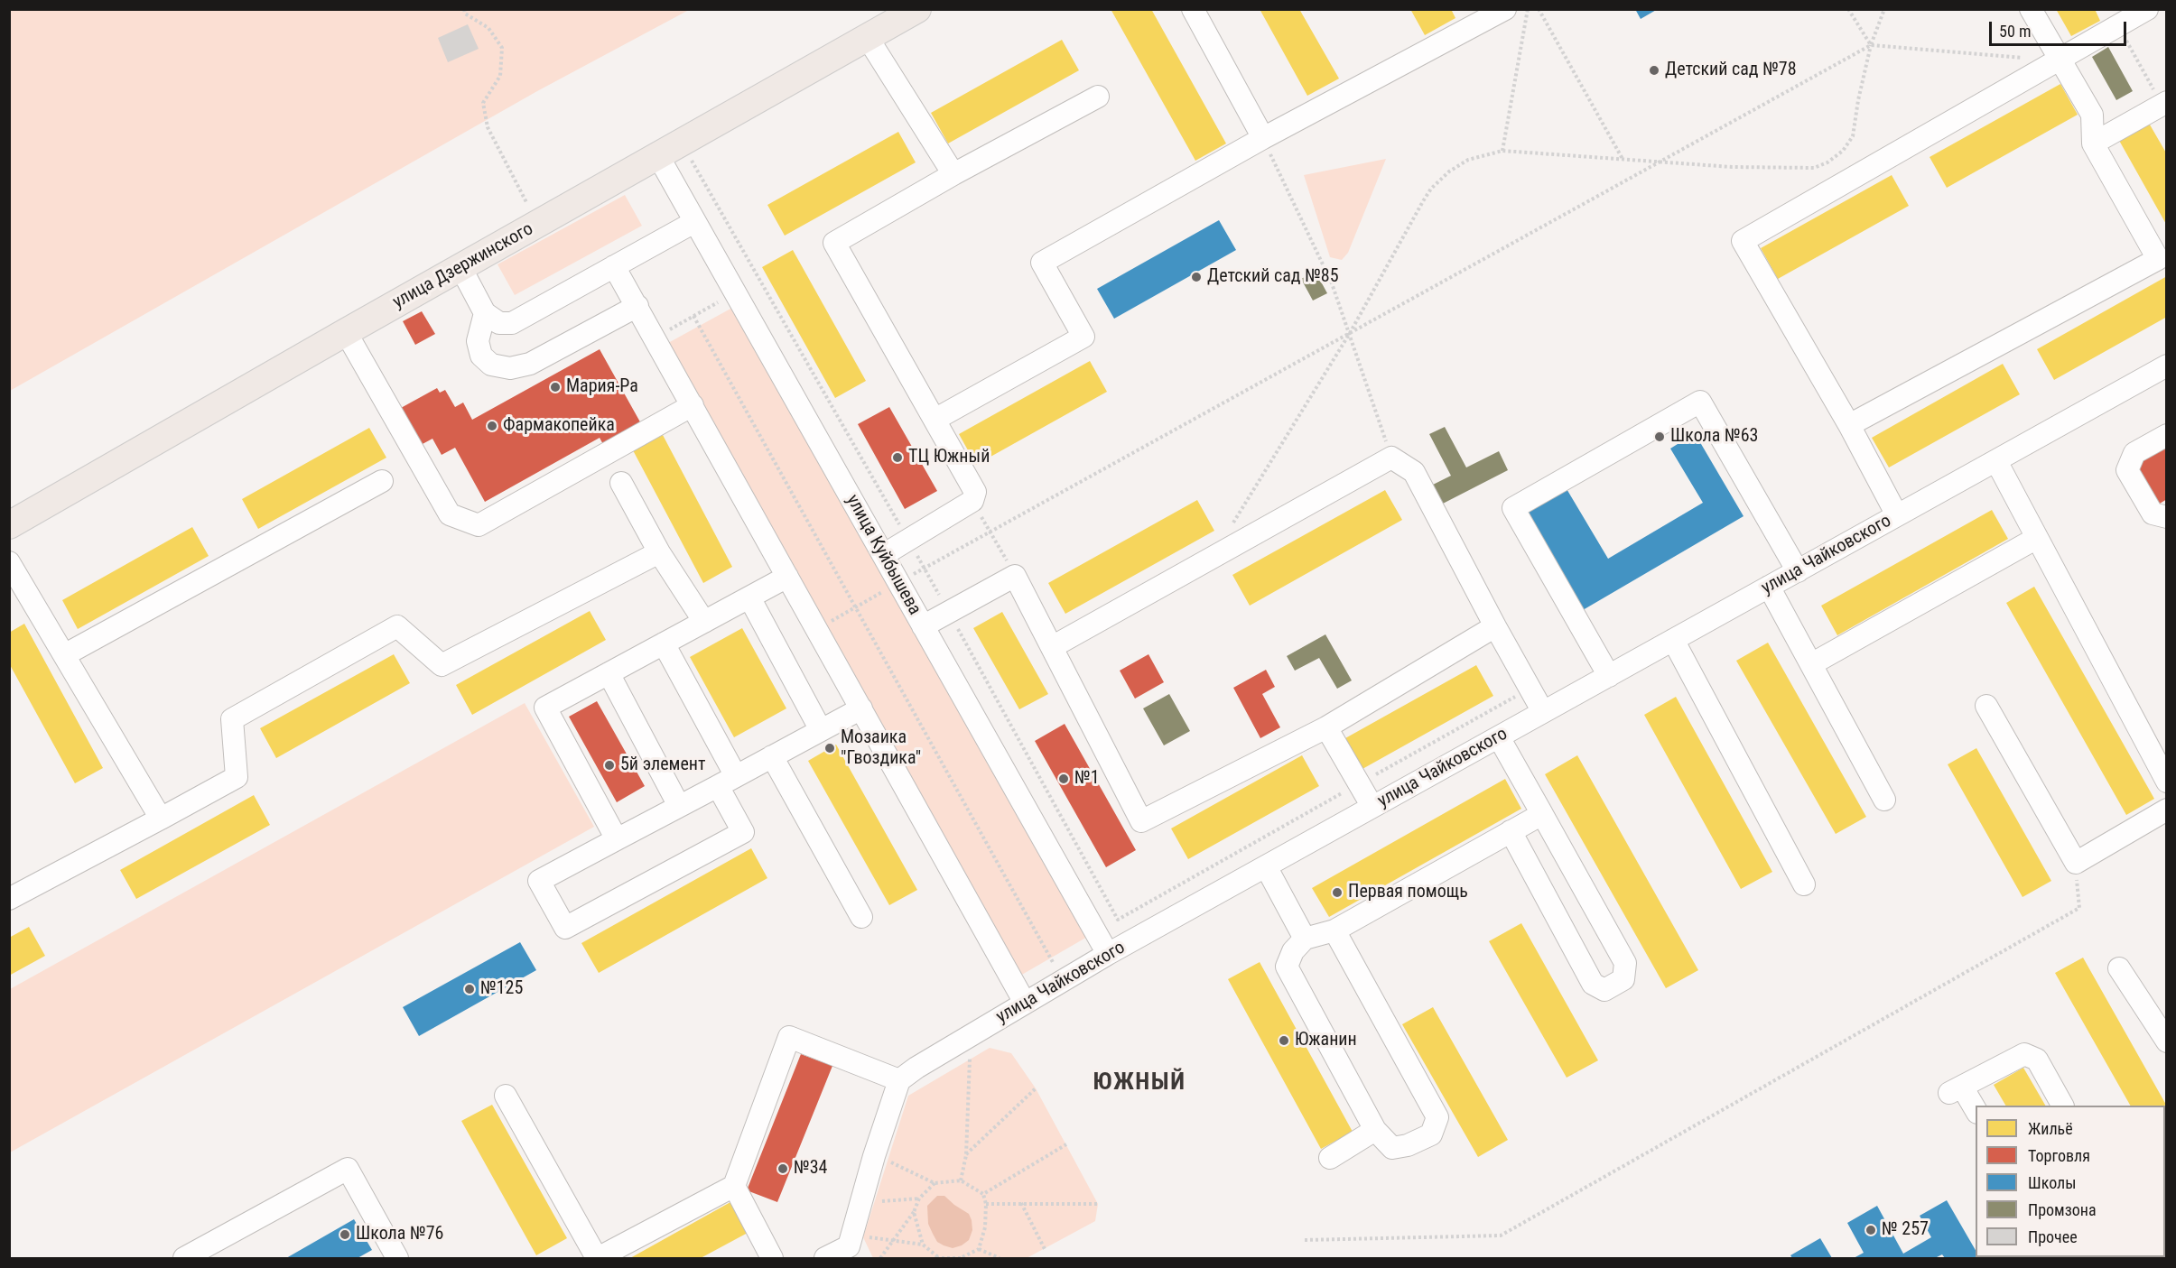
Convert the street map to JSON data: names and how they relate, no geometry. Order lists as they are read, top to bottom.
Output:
{
  "streets": {
    "main road": ["улица Дзержинского"],
    "street": ["улица Куйбышева", "улица Чайковского"]
  },
  "crossings": [
    ["улица Дзержинского", "улица Куйбышева"],
    ["улица Куйбышева", "улица Чайковского"]
  ],
  "districts": ["ЮЖНЫЙ"],
  "places": [
    "Детский сад №78",
    "Детский сад №85",
    "Мария-Ра",
    "Фармакопейка",
    "Школа №63",
    "ТЦ Южный",
    "Мозаика \"Гвоздика\"",
    "5й элемент",
    "№1",
    "Первая помощь",
    "№125",
    "Южанин",
    "№34",
    "№ 257",
    "Школа №76"
  ],
  "legend": [
    "Жильё",
    "Торговля",
    "Школы",
    "Промзона",
    "Прочее"
  ],
  "scale_bar": "50 m"
}
